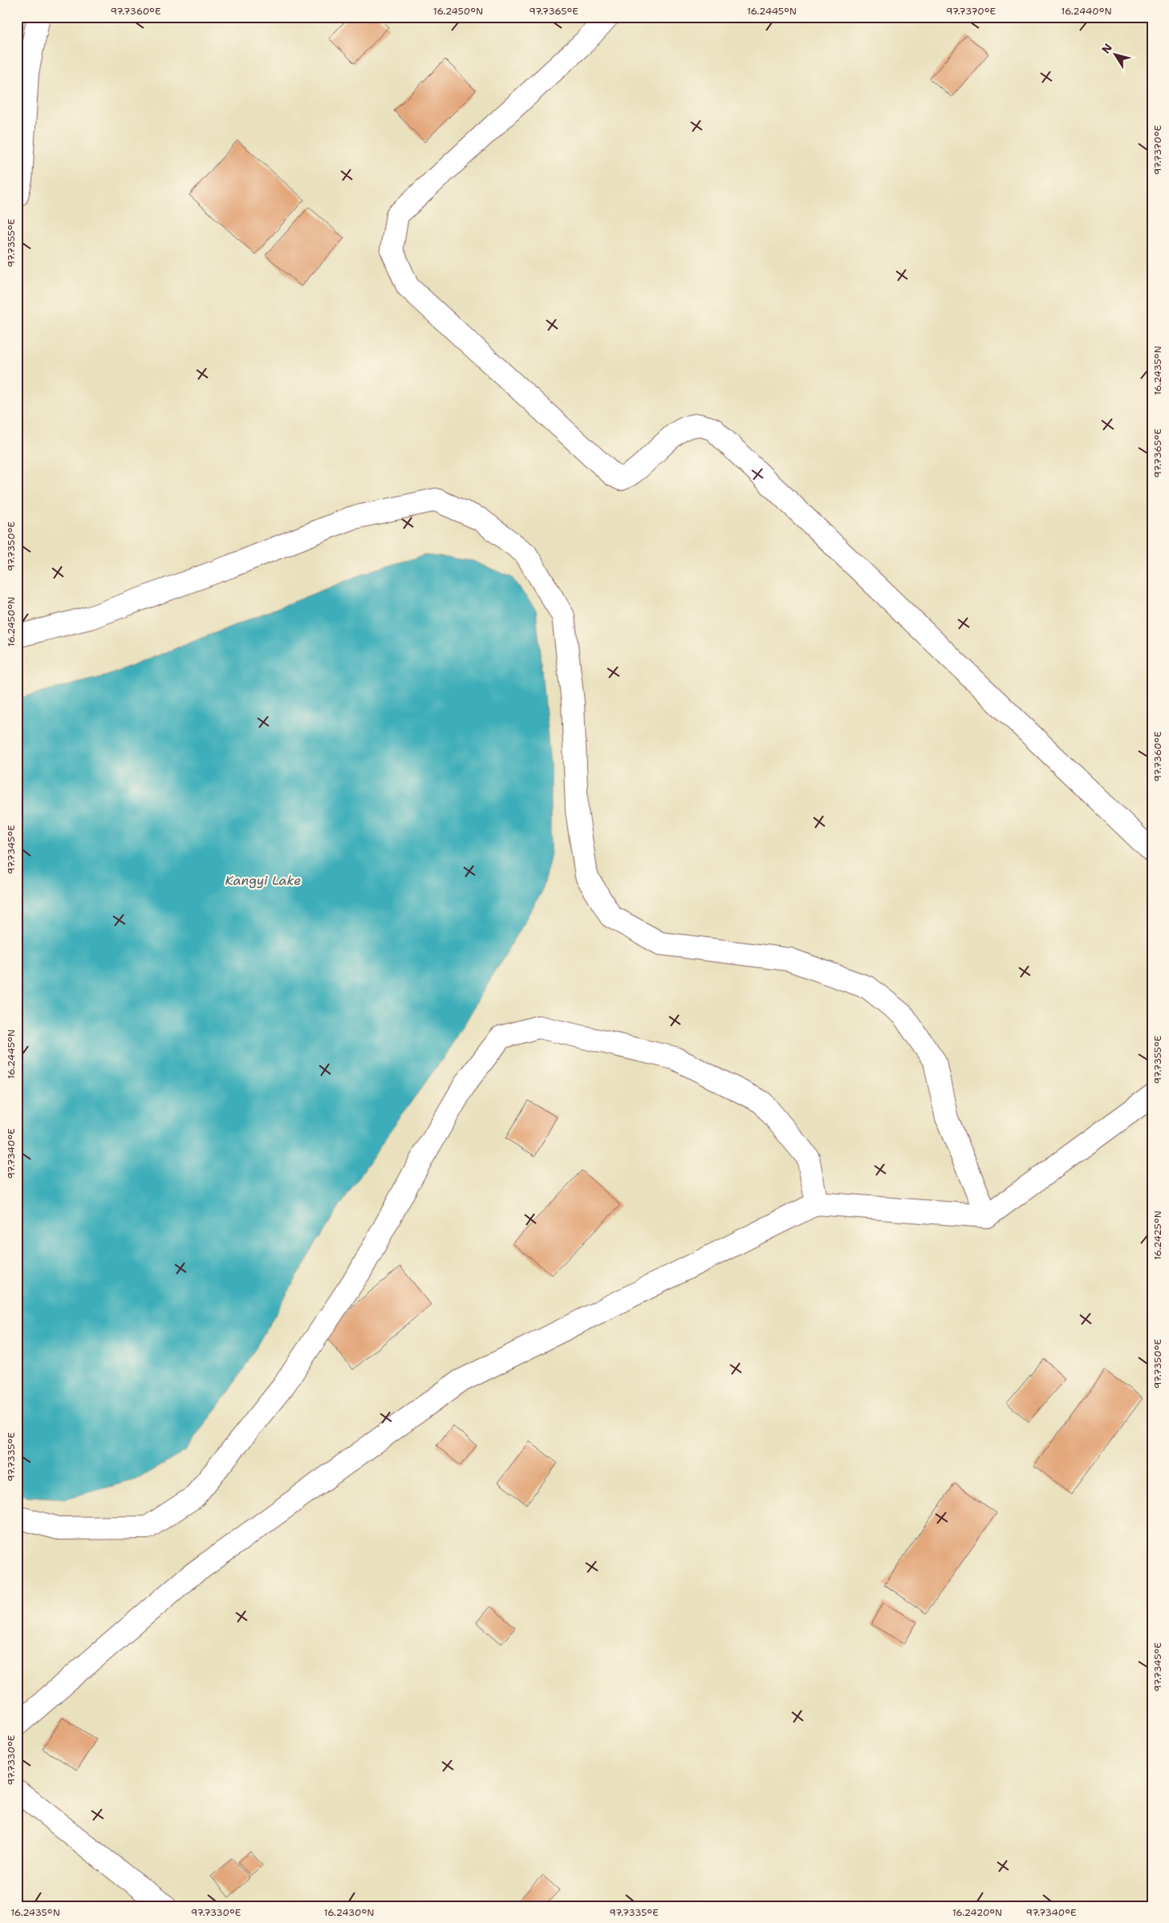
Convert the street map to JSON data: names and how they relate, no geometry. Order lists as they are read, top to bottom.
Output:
{
  "water": ["Kangyi Lake"],
  "north": "top left",
  "coordinates": [
    "97.7360°E",
    "16.2450°N",
    "97.7365°E",
    "16.2445°N",
    "97.7370°E",
    "16.2440°N",
    "97.7355°E",
    "16.2435°N",
    "97.7350°E",
    "97.7345°E",
    "97.7340°E",
    "16.2425°N",
    "97.7335°E",
    "97.7330°E",
    "16.2430°N",
    "16.2420°N"
  ]
}
